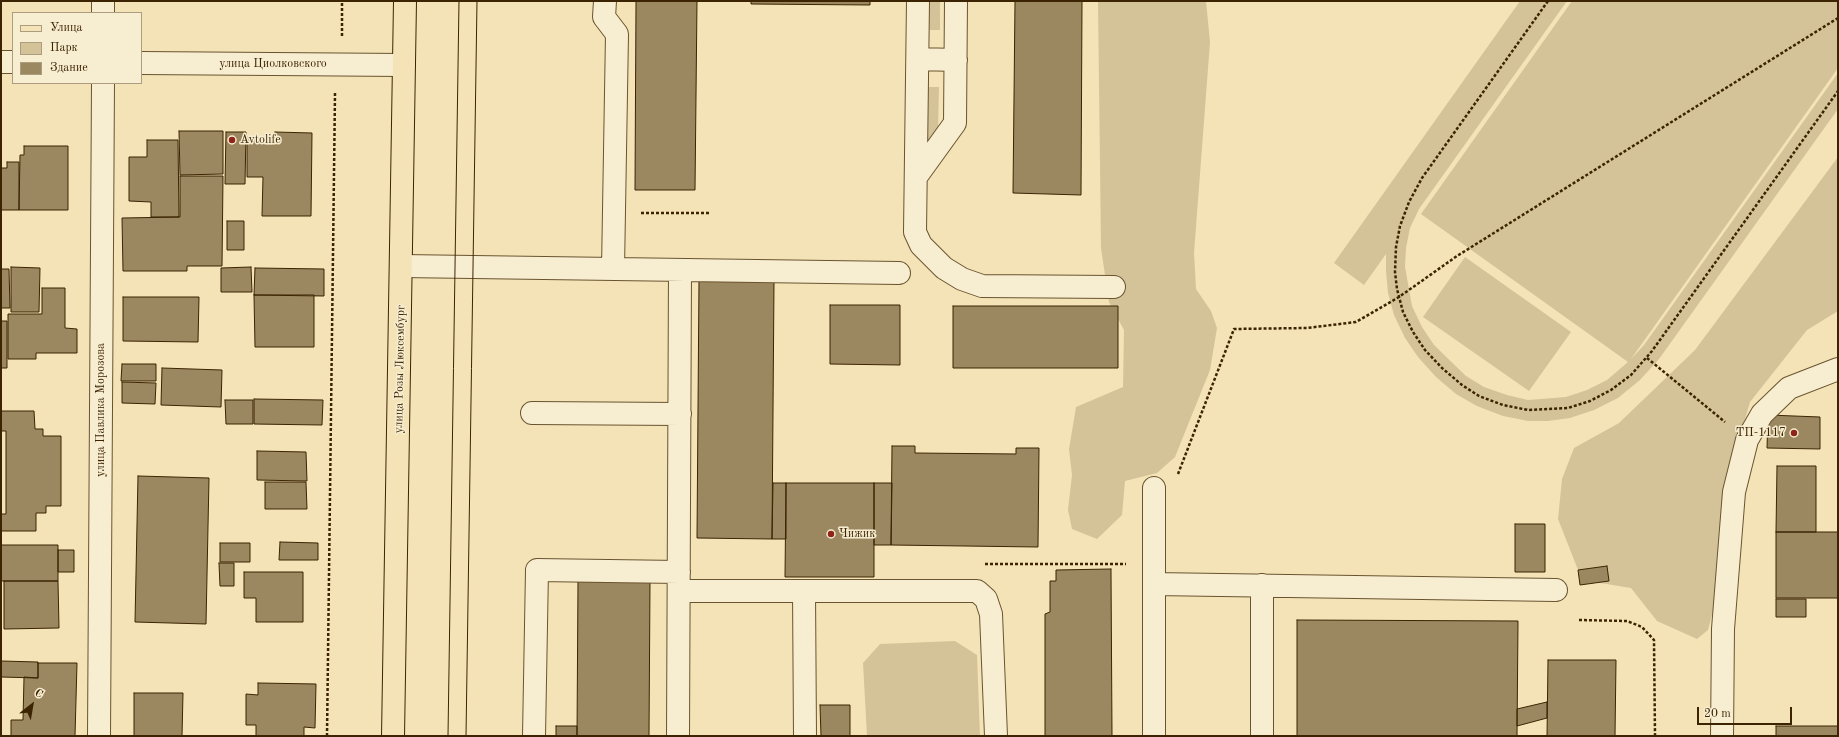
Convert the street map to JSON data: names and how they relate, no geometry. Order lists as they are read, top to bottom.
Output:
{
  "streets": {
    "main road": ["улица Розы Люксембург"],
    "street": ["улица Циолковского", "улица Павлика Морозова"]
  },
  "crossings": [
    ["улица Циолковского", "улица Розы Люксембург"]
  ],
  "places": ["Avtolife", "ТП-1117", "Чижик"],
  "legend": ["Улица", "Парк", "Здание"],
  "scale_bar": "20 m",
  "north": "top right"
}
